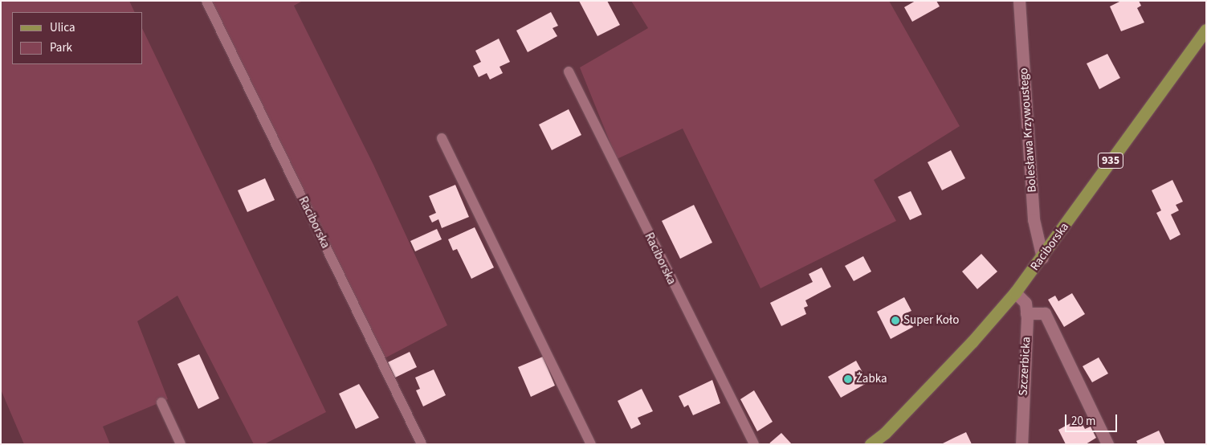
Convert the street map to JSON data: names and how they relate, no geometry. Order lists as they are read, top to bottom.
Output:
{
  "streets": {
    "main road": ["935", "Raciborska"],
    "street": ["Bolesława Krzywoustego", "Szczerbicka"]
  },
  "crossings": [
    ["Bolesława Krzywoustego", "Raciborska"],
    ["Raciborska", "Szczerbicka"]
  ],
  "places": ["Super Koło", "Żabka"],
  "legend": ["Ulica", "Park"],
  "scale_bar": "20 m"
}
